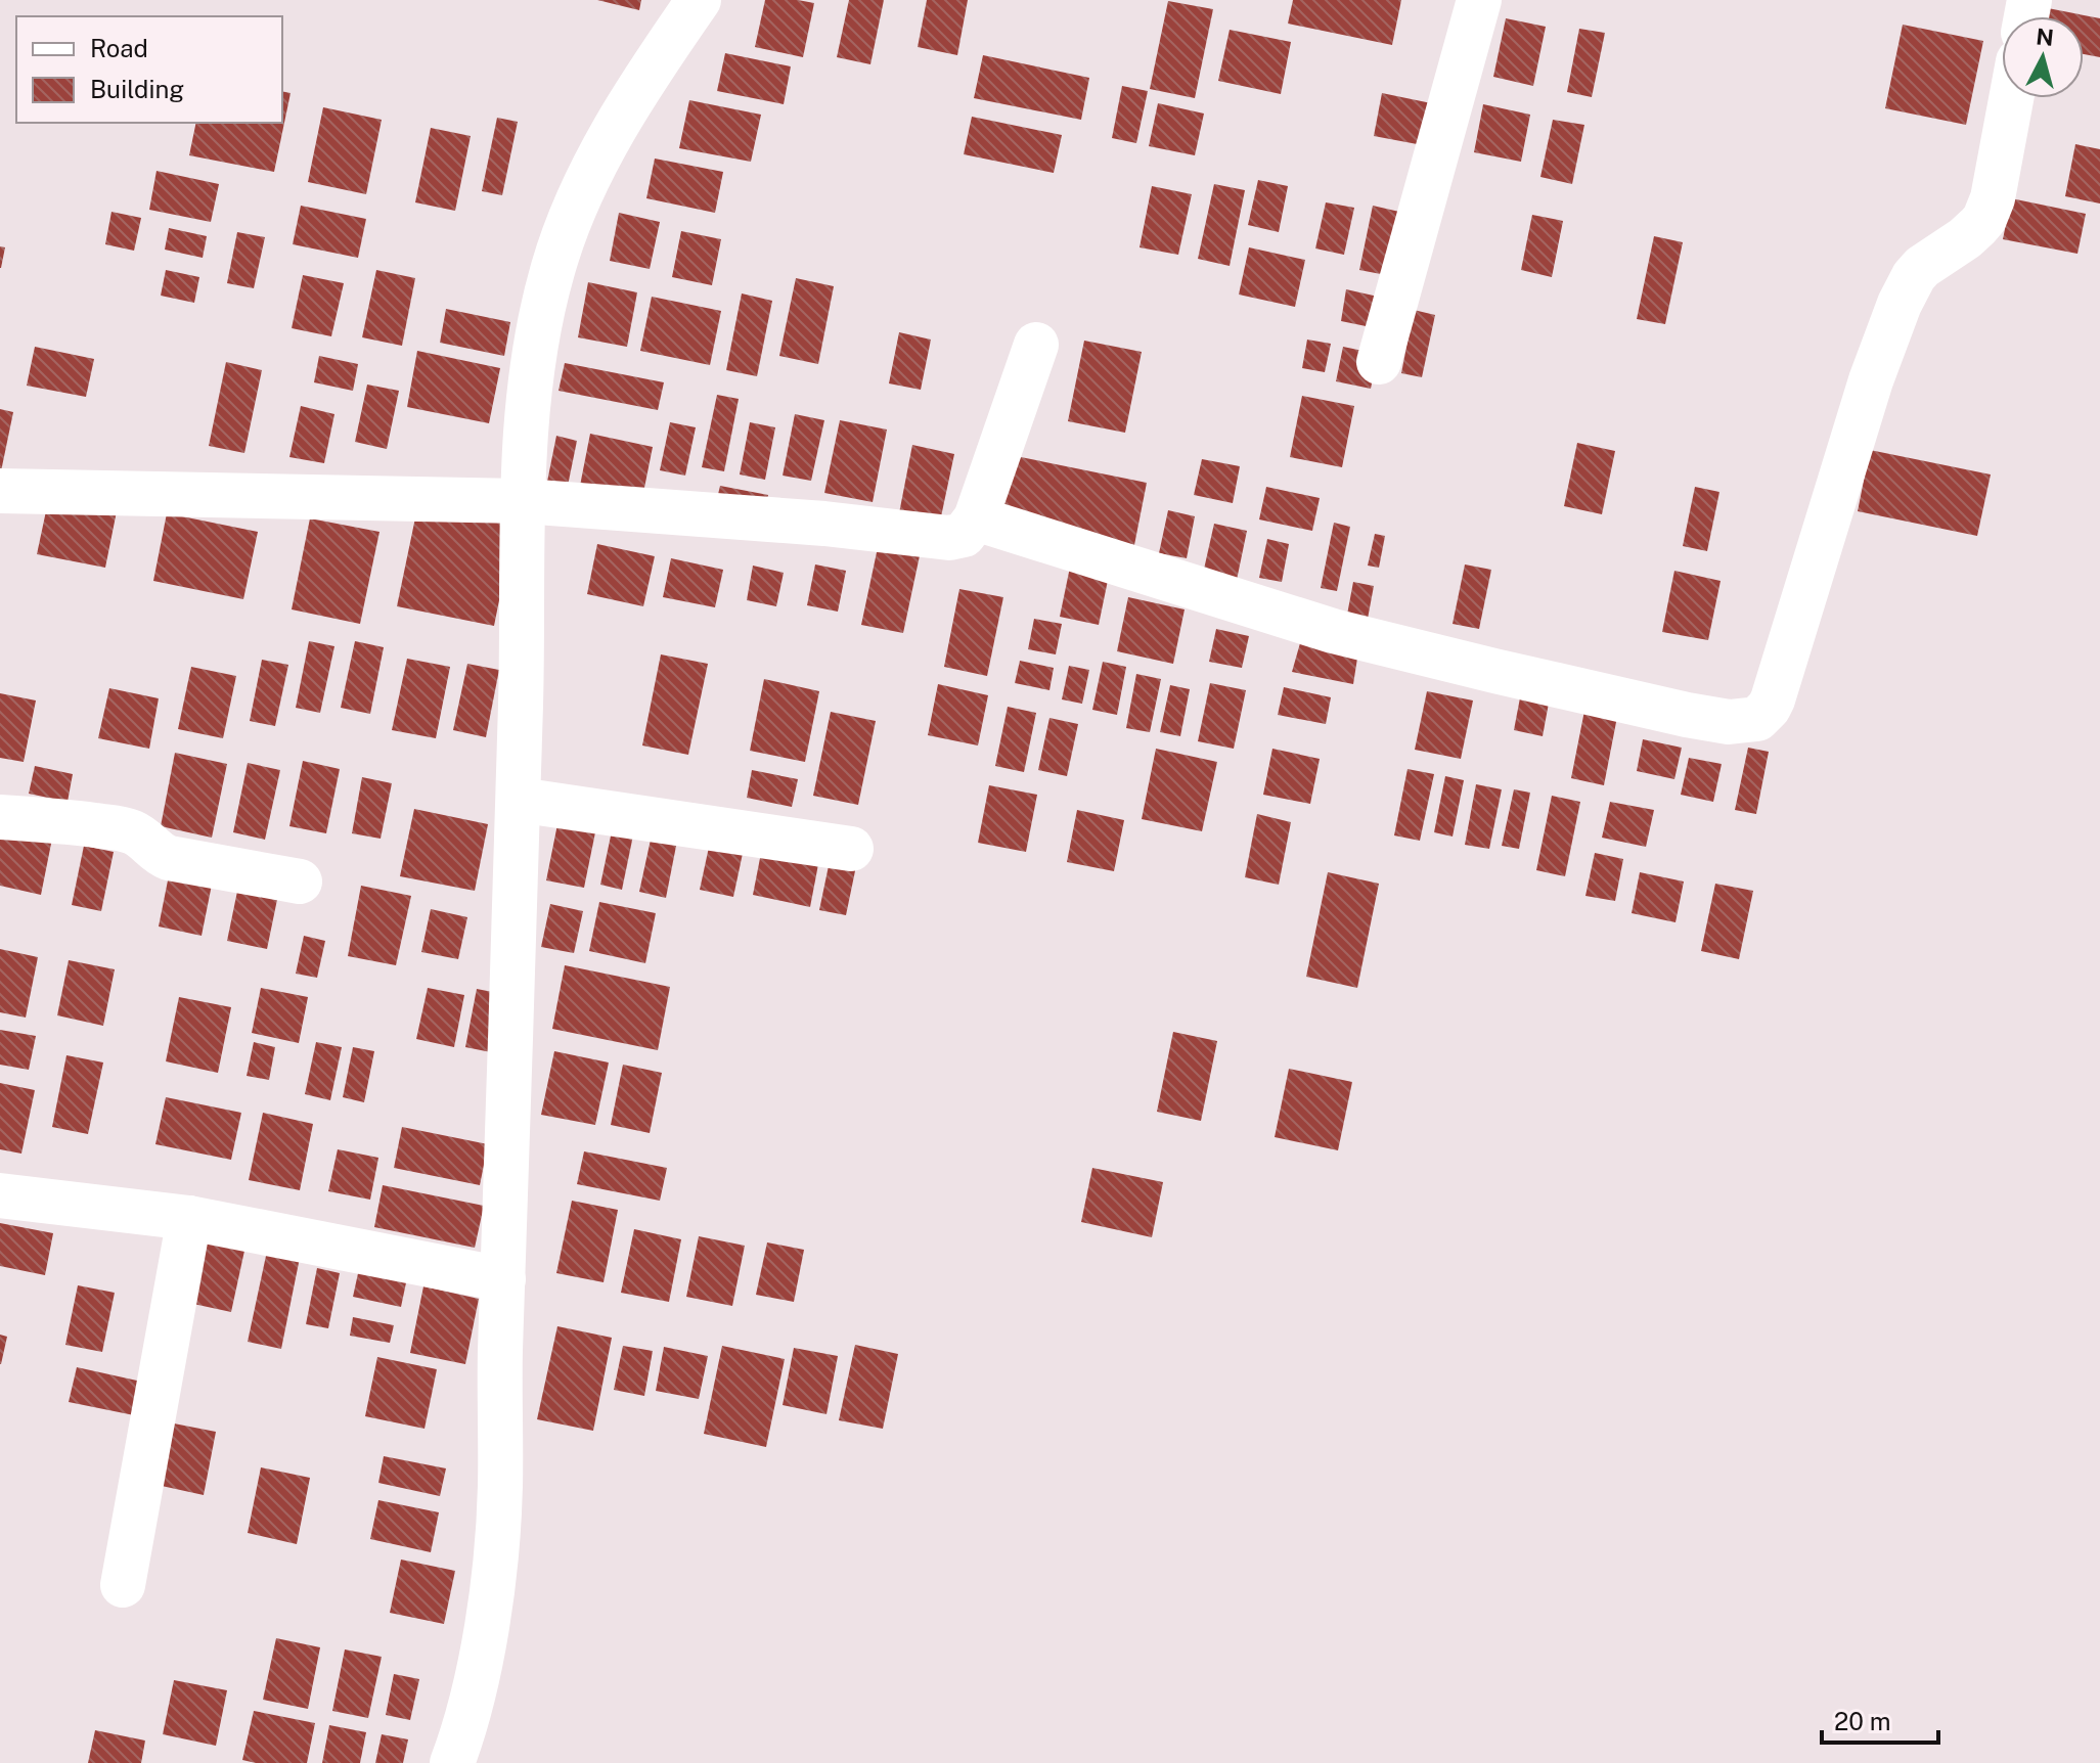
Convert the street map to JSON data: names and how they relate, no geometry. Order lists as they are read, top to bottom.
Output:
{
  "legend": ["Road", "Building"],
  "scale_bar": "20 m",
  "north": "top"
}
